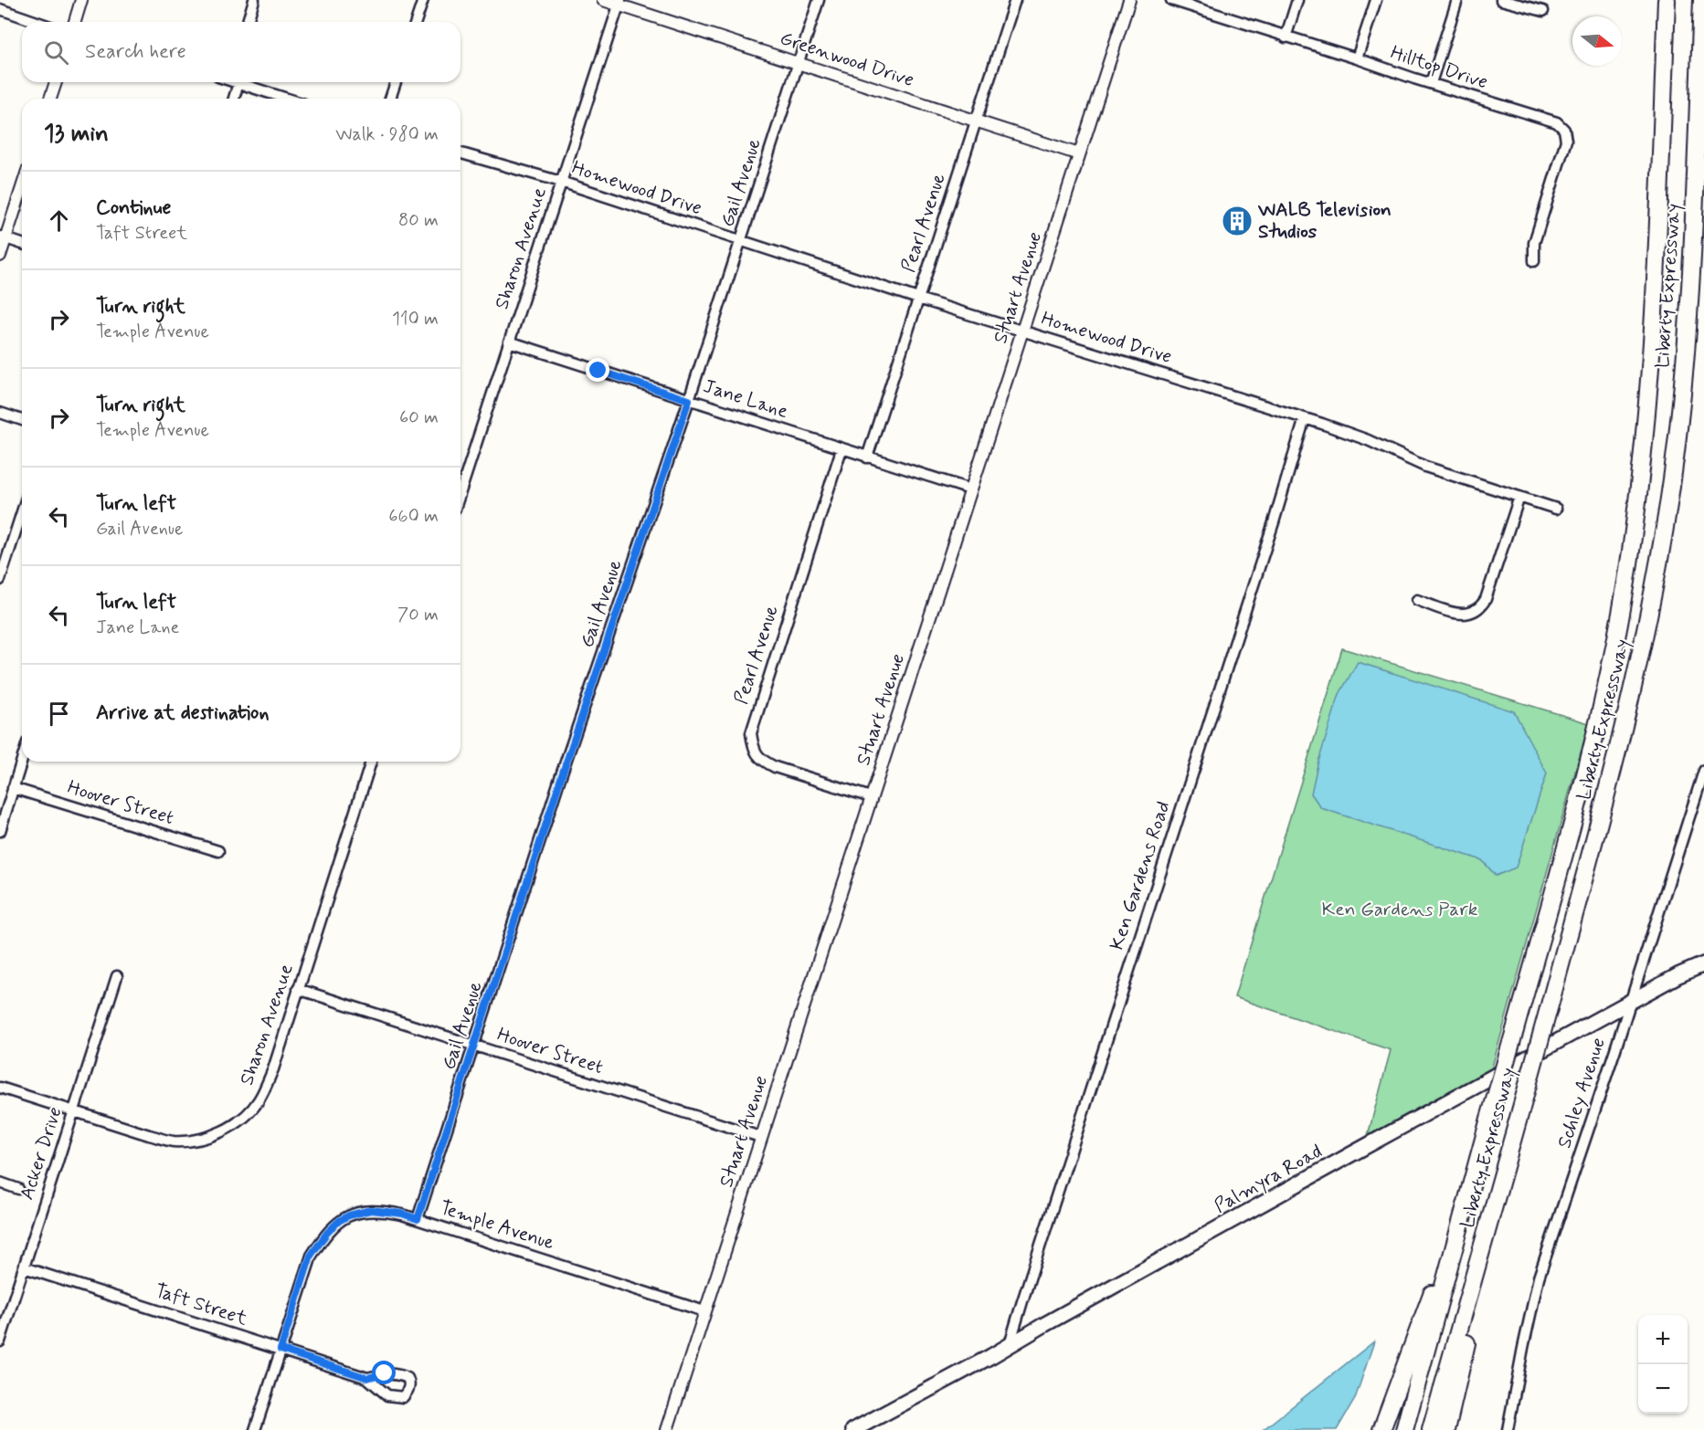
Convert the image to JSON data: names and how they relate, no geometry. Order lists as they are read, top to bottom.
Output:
{
  "streets": {
    "highway": ["Liberty Expressway"],
    "main road": ["Palmyra Road"],
    "street": [
      "Greenwood Drive",
      "Hilltop Drive",
      "Gail Avenue",
      "Homewood Drive",
      "Pearl Avenue",
      "Sharon Avenue",
      "Stuart Avenue",
      "Jane Lane",
      "Hoover Street",
      "Ken Gardens Road",
      "Schley Avenue",
      "Acker Drive",
      "Temple Avenue",
      "Taft Street"
    ]
  },
  "crossings": [
    ["Greenwood Drive", "Gail Avenue"],
    ["Greenwood Drive", "Pearl Avenue"],
    ["Greenwood Drive", "Sharon Avenue"],
    ["Greenwood Drive", "Stuart Avenue"],
    ["Gail Avenue", "Homewood Drive"],
    ["Gail Avenue", "Jane Lane"],
    ["Gail Avenue", "Hoover Street"],
    ["Gail Avenue", "Temple Avenue"],
    ["Homewood Drive", "Pearl Avenue"],
    ["Homewood Drive", "Sharon Avenue"],
    ["Homewood Drive", "Stuart Avenue"],
    ["Homewood Drive", "Ken Gardens Road"],
    ["Pearl Avenue", "Stuart Avenue"],
    ["Pearl Avenue", "Jane Lane"],
    ["Sharon Avenue", "Jane Lane"],
    ["Sharon Avenue", "Hoover Street"],
    ["Sharon Avenue", "Acker Drive"],
    ["Stuart Avenue", "Jane Lane"],
    ["Stuart Avenue", "Hoover Street"],
    ["Stuart Avenue", "Temple Avenue"],
    ["Ken Gardens Road", "Palmyra Road"],
    ["Schley Avenue", "Palmyra Road"],
    ["Acker Drive", "Taft Street"],
    ["Temple Avenue", "Taft Street"]
  ],
  "parks": ["Ken Gardens Park"],
  "places": {
    "building": ["WALB Television Studios"]
  },
  "north": "right",
  "page": {
    "search": "Search here",
    "heading": ["13 min", "Walk · 980 m"],
    "list": [
      ["Continue", "Taft Street", "80 m"],
      ["Turn right", "Temple Avenue", "110 m"],
      ["Turn right", "Temple Avenue", "60 m"],
      ["Turn left", "Gail Avenue", "660 m"],
      ["Turn left", "Jane Lane", "70 m"],
      "Arrive at destination"
    ],
    "map_buttons": ["+", "−"]
  }
}
